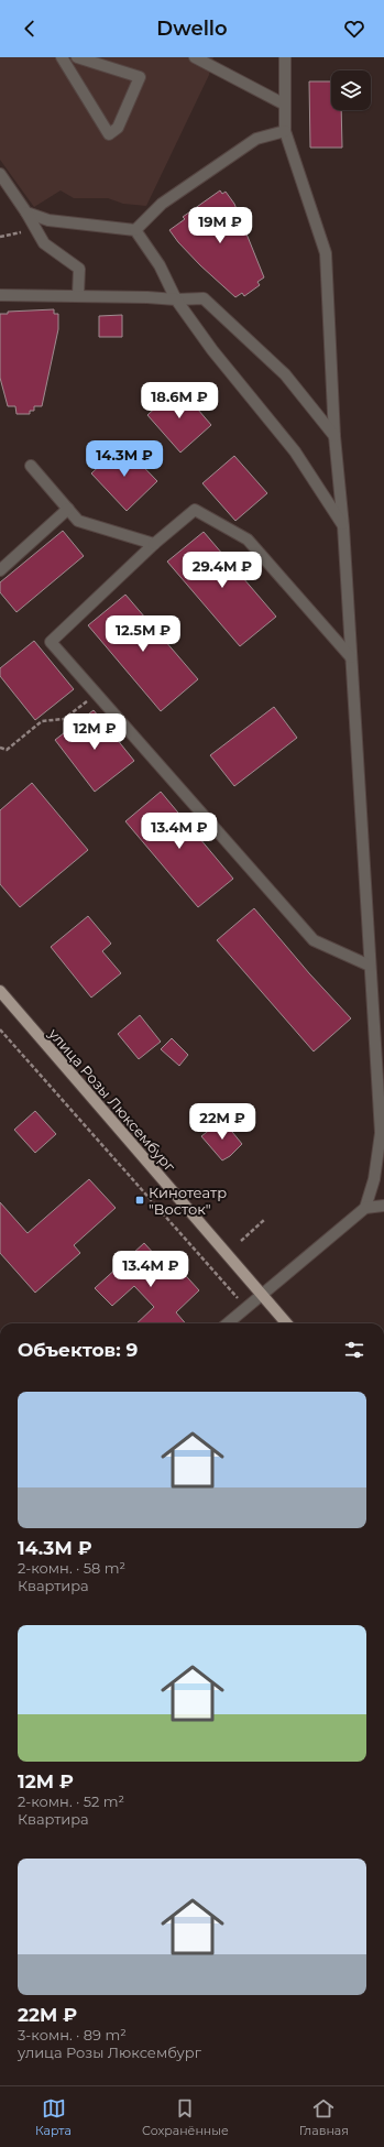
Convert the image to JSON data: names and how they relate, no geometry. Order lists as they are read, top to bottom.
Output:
{
  "streets": {
    "main road": ["улица Розы Люксембург"]
  },
  "places": {
    "transit": ["Кинотеатр \"Восток\""]
  },
  "page": {
    "header": "Dwello",
    "price": [
      "19M ₽",
      "18.6M ₽",
      "14.3M ₽",
      "29.4M ₽",
      "12.5M ₽",
      "12M ₽",
      "13.4M ₽",
      "22M ₽",
      "13.4M ₽"
    ],
    "heading": "Объектов: 9",
    "list": [
      {
        "name": "14.3M ₽",
        "note": "2-комн. · 58 m² · Квартира"
      },
      {
        "name": "12M ₽",
        "note": "2-комн. · 52 m² · Квартира"
      },
      {
        "name": "22M ₽",
        "note": "3-комн. · 89 m² · улица Розы Люксембург"
      }
    ],
    "tabs": ["Карта", "Сохранённые", "Главная"]
  }
}
